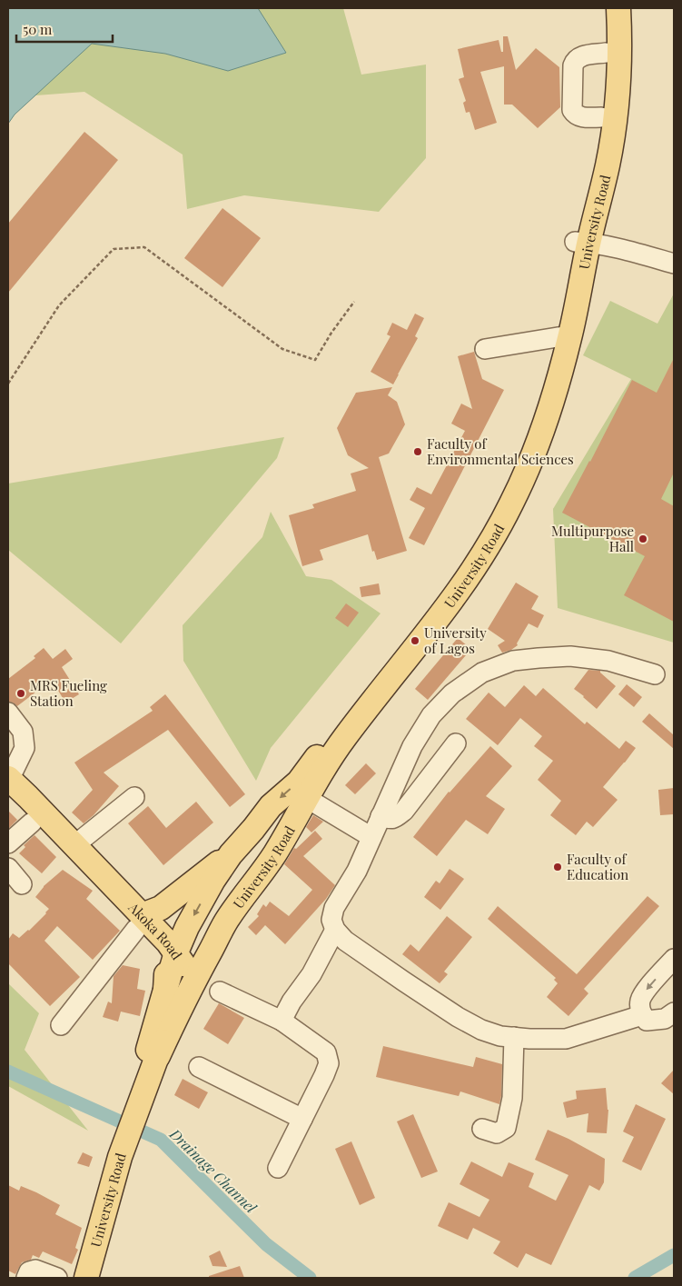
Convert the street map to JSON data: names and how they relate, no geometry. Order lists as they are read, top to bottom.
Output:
{
  "streets": {
    "main road": ["University Road", "Akoka Road"]
  },
  "crossings": [
    ["University Road", "Akoka Road"]
  ],
  "water": ["Drainage Channel"],
  "places": [
    "Faculty of Environmental Sciences",
    "Multipurpose Hall",
    "University of Lagos",
    "MRS Fueling Station",
    "Faculty of Education"
  ],
  "scale_bar": "50 m"
}
